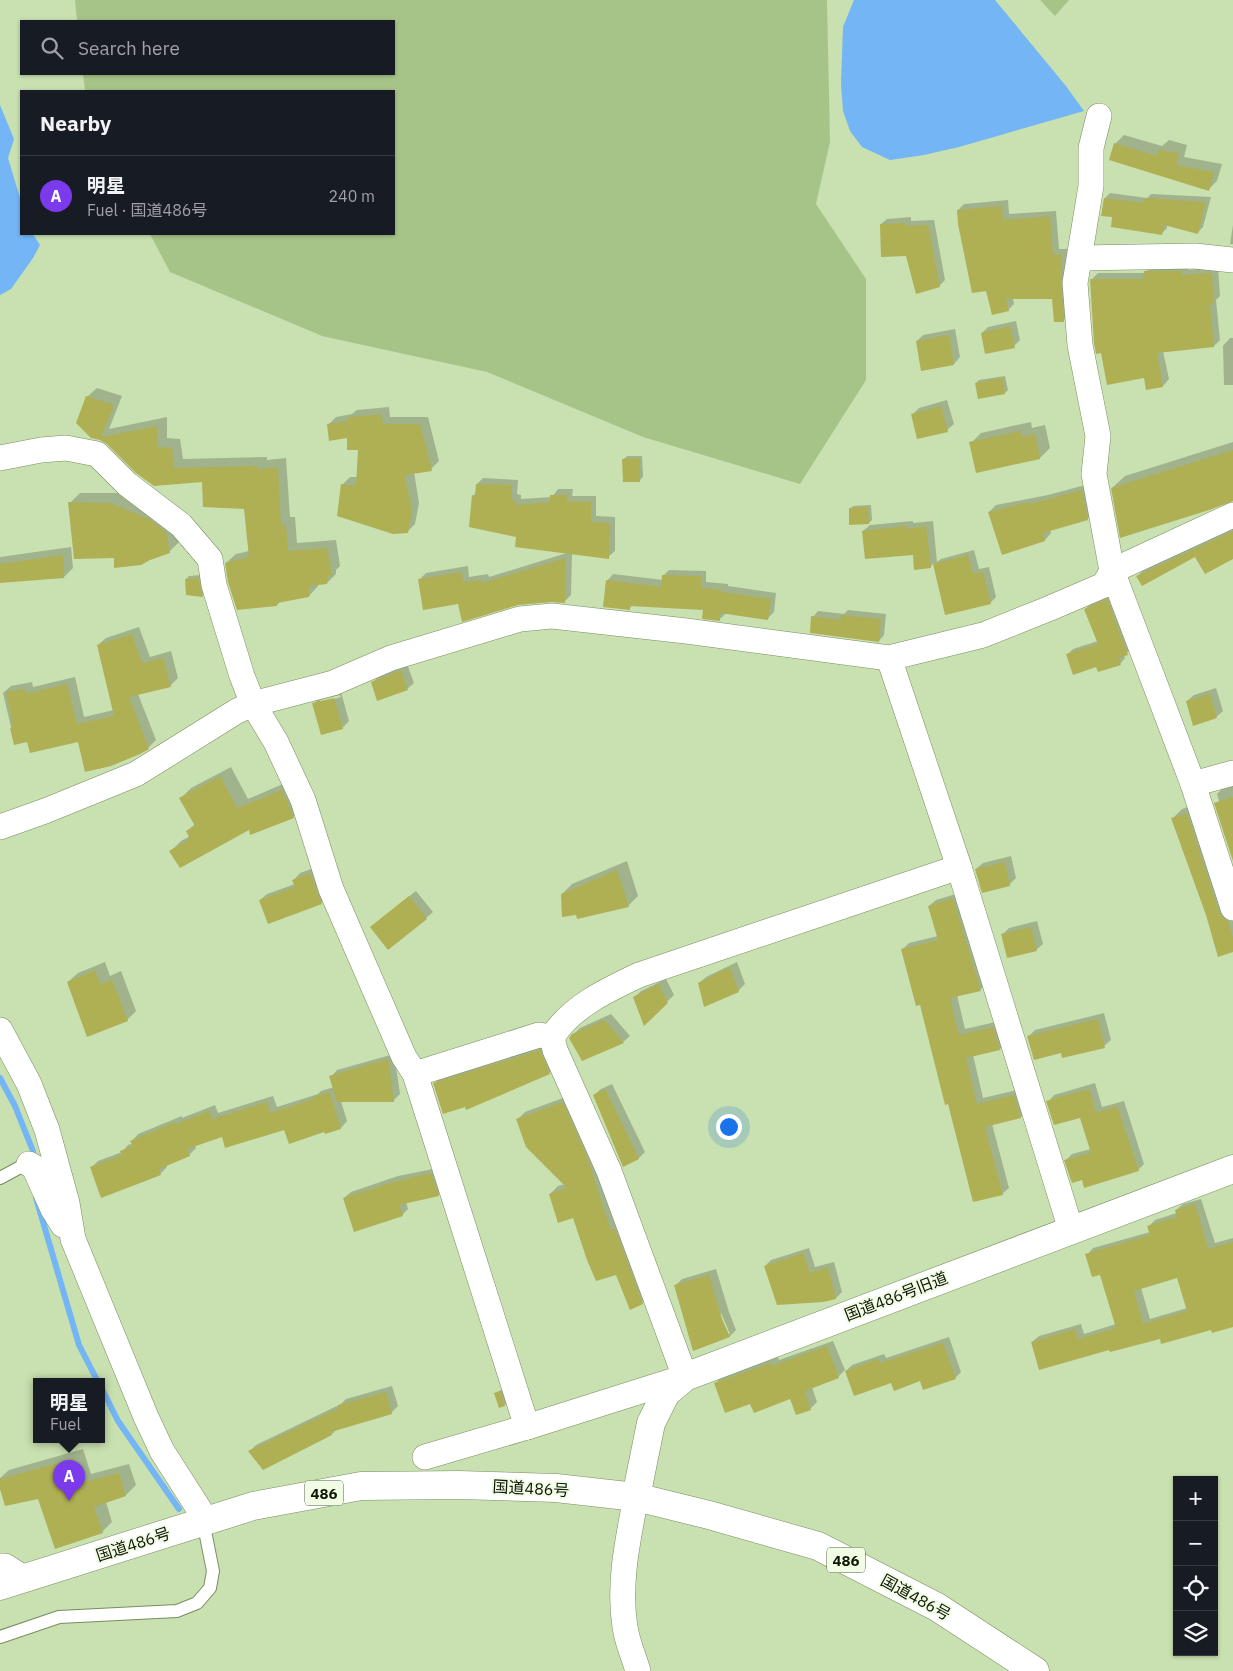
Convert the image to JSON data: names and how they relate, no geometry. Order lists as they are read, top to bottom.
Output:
{
  "streets": {
    "main road": ["国道486号旧道", "国道486号", "486"]
  },
  "crossings": [
    ["国道486号旧道", "国道486号"]
  ],
  "page": {
    "search": "Search here",
    "heading": "Nearby",
    "list": [
      {
        "mark": "A",
        "name": "明星",
        "note": "Fuel · 国道486号",
        "value": "240 m"
      }
    ],
    "popup": ["明星", "Fuel"],
    "pins": "A",
    "map_buttons": ["+", "−"]
  }
}
